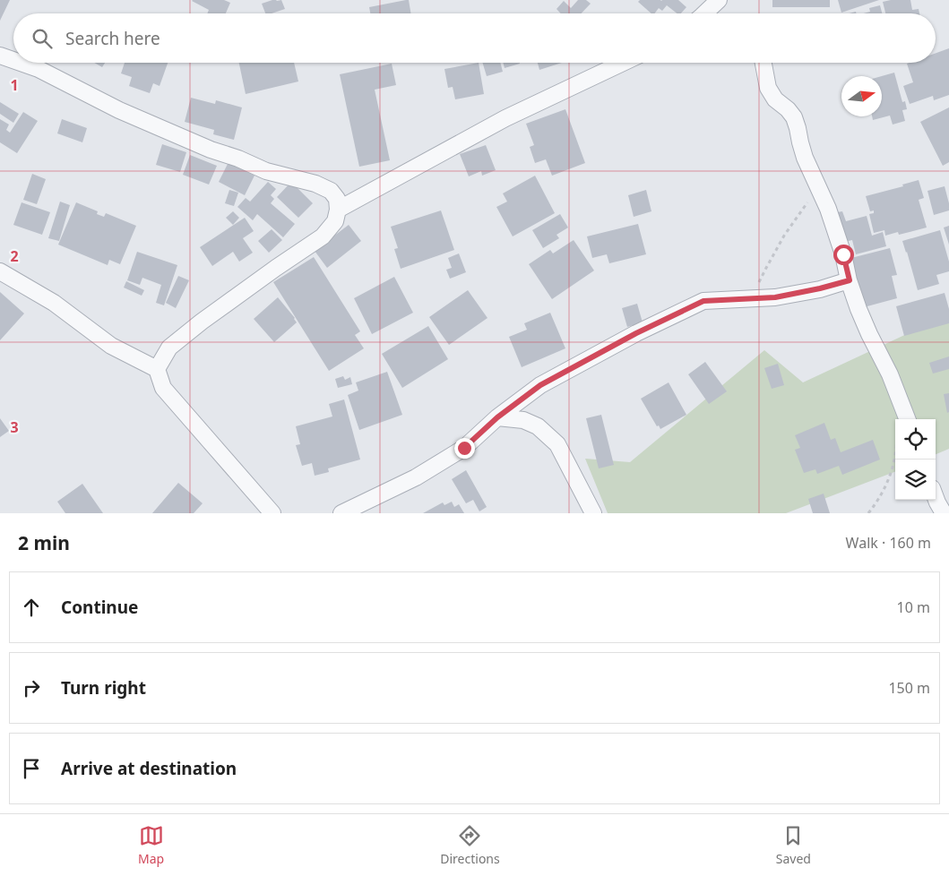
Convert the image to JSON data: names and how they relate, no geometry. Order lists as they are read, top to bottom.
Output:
{
  "north": "right",
  "page": {
    "search": "Search here",
    "heading": ["2 min", "Walk · 160 m"],
    "list": [
      ["Continue", "10 m"],
      ["Turn right", "150 m"],
      "Arrive at destination"
    ],
    "nav": ["Map", "Directions", "Saved"]
  },
  "grid": {
    "rows": ["1", "2", "3"]
  }
}
